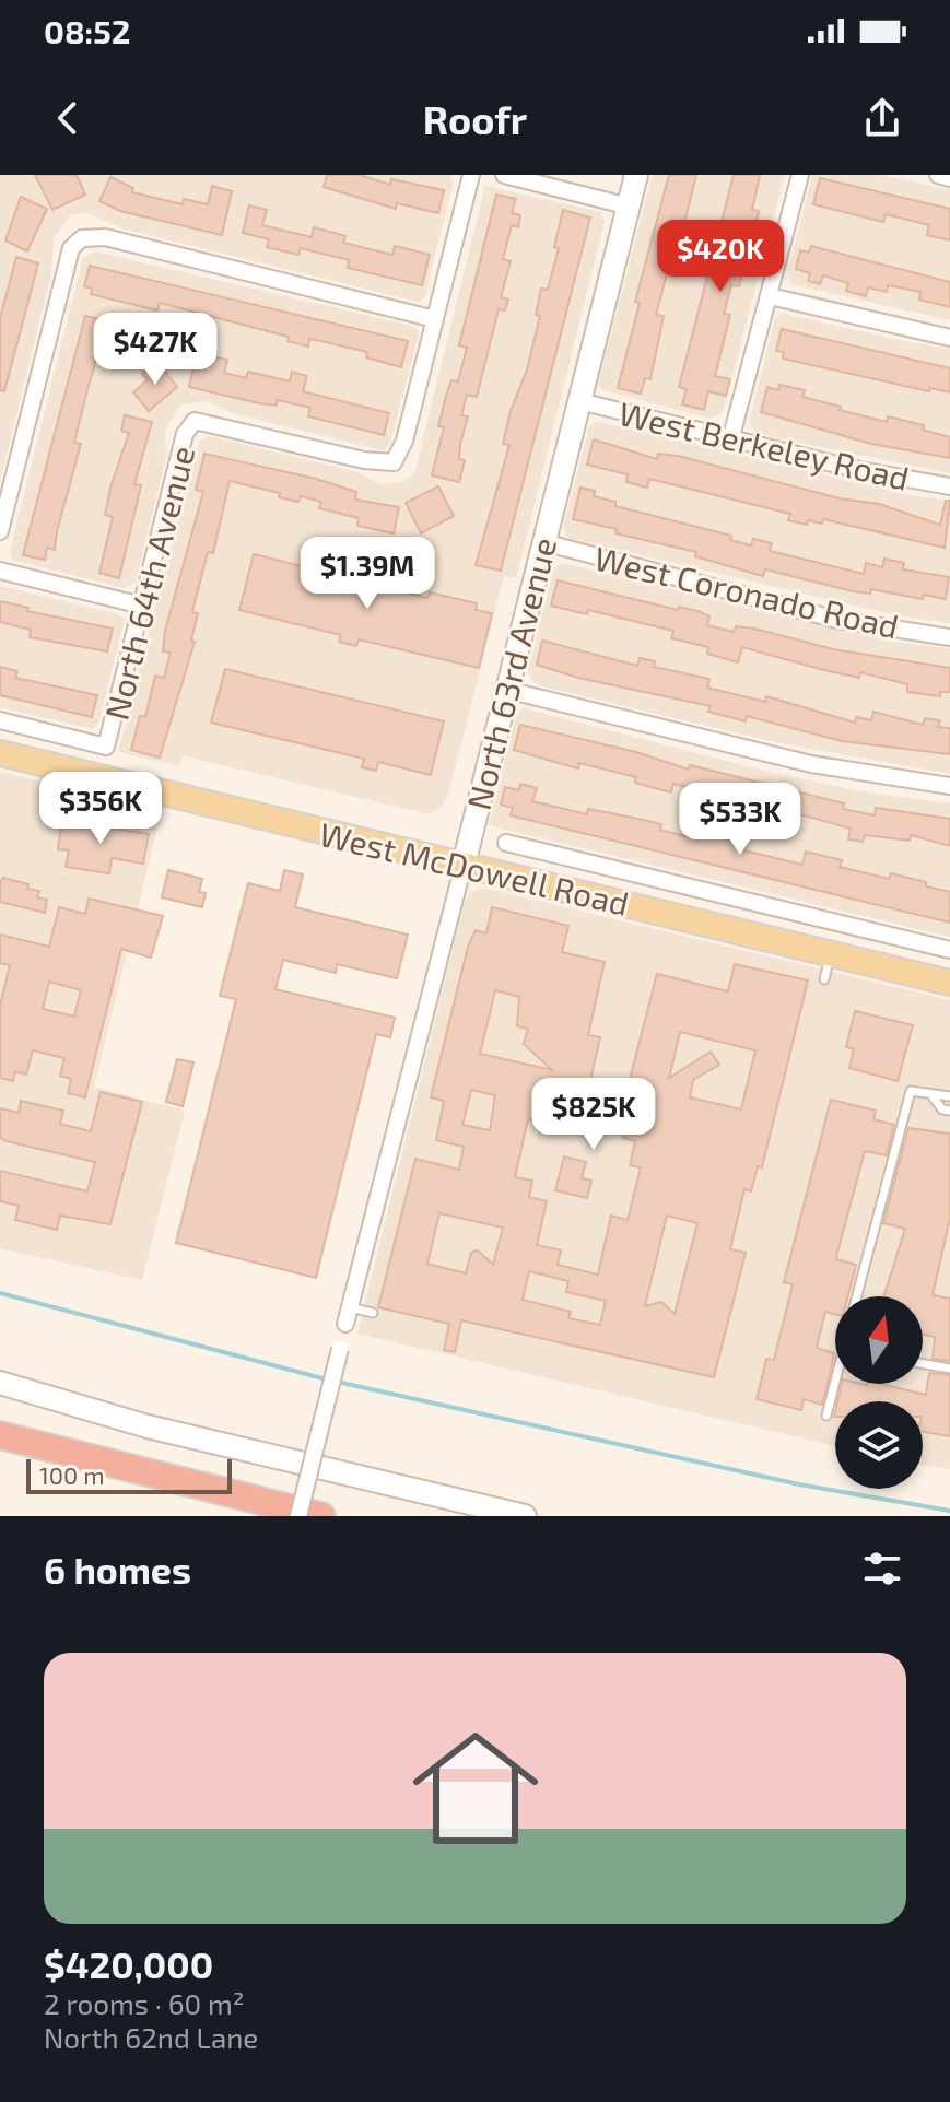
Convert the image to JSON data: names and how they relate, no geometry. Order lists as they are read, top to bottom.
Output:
{
  "streets": {
    "main road": ["West McDowell Road"],
    "street": [
      "West Berkeley Road",
      "North 64th Avenue",
      "West Coronado Road",
      "North 63rd Avenue"
    ]
  },
  "crossings": [
    ["West Berkeley Road", "North 63rd Avenue"],
    ["West Coronado Road", "North 63rd Avenue"],
    ["North 63rd Avenue", "West McDowell Road"]
  ],
  "scale_bar": "100 m",
  "north": "top",
  "page": {
    "status": "08:52",
    "header": "Roofr",
    "price": [
      "$420K",
      "$427K",
      "$1.39M",
      "$356K",
      "$533K",
      "$825K"
    ],
    "scale": "100 m",
    "heading": "6 homes",
    "list": [
      {
        "name": "$420,000",
        "note": "2 rooms · 60 m² · North 62nd Lane"
      }
    ]
  }
}
